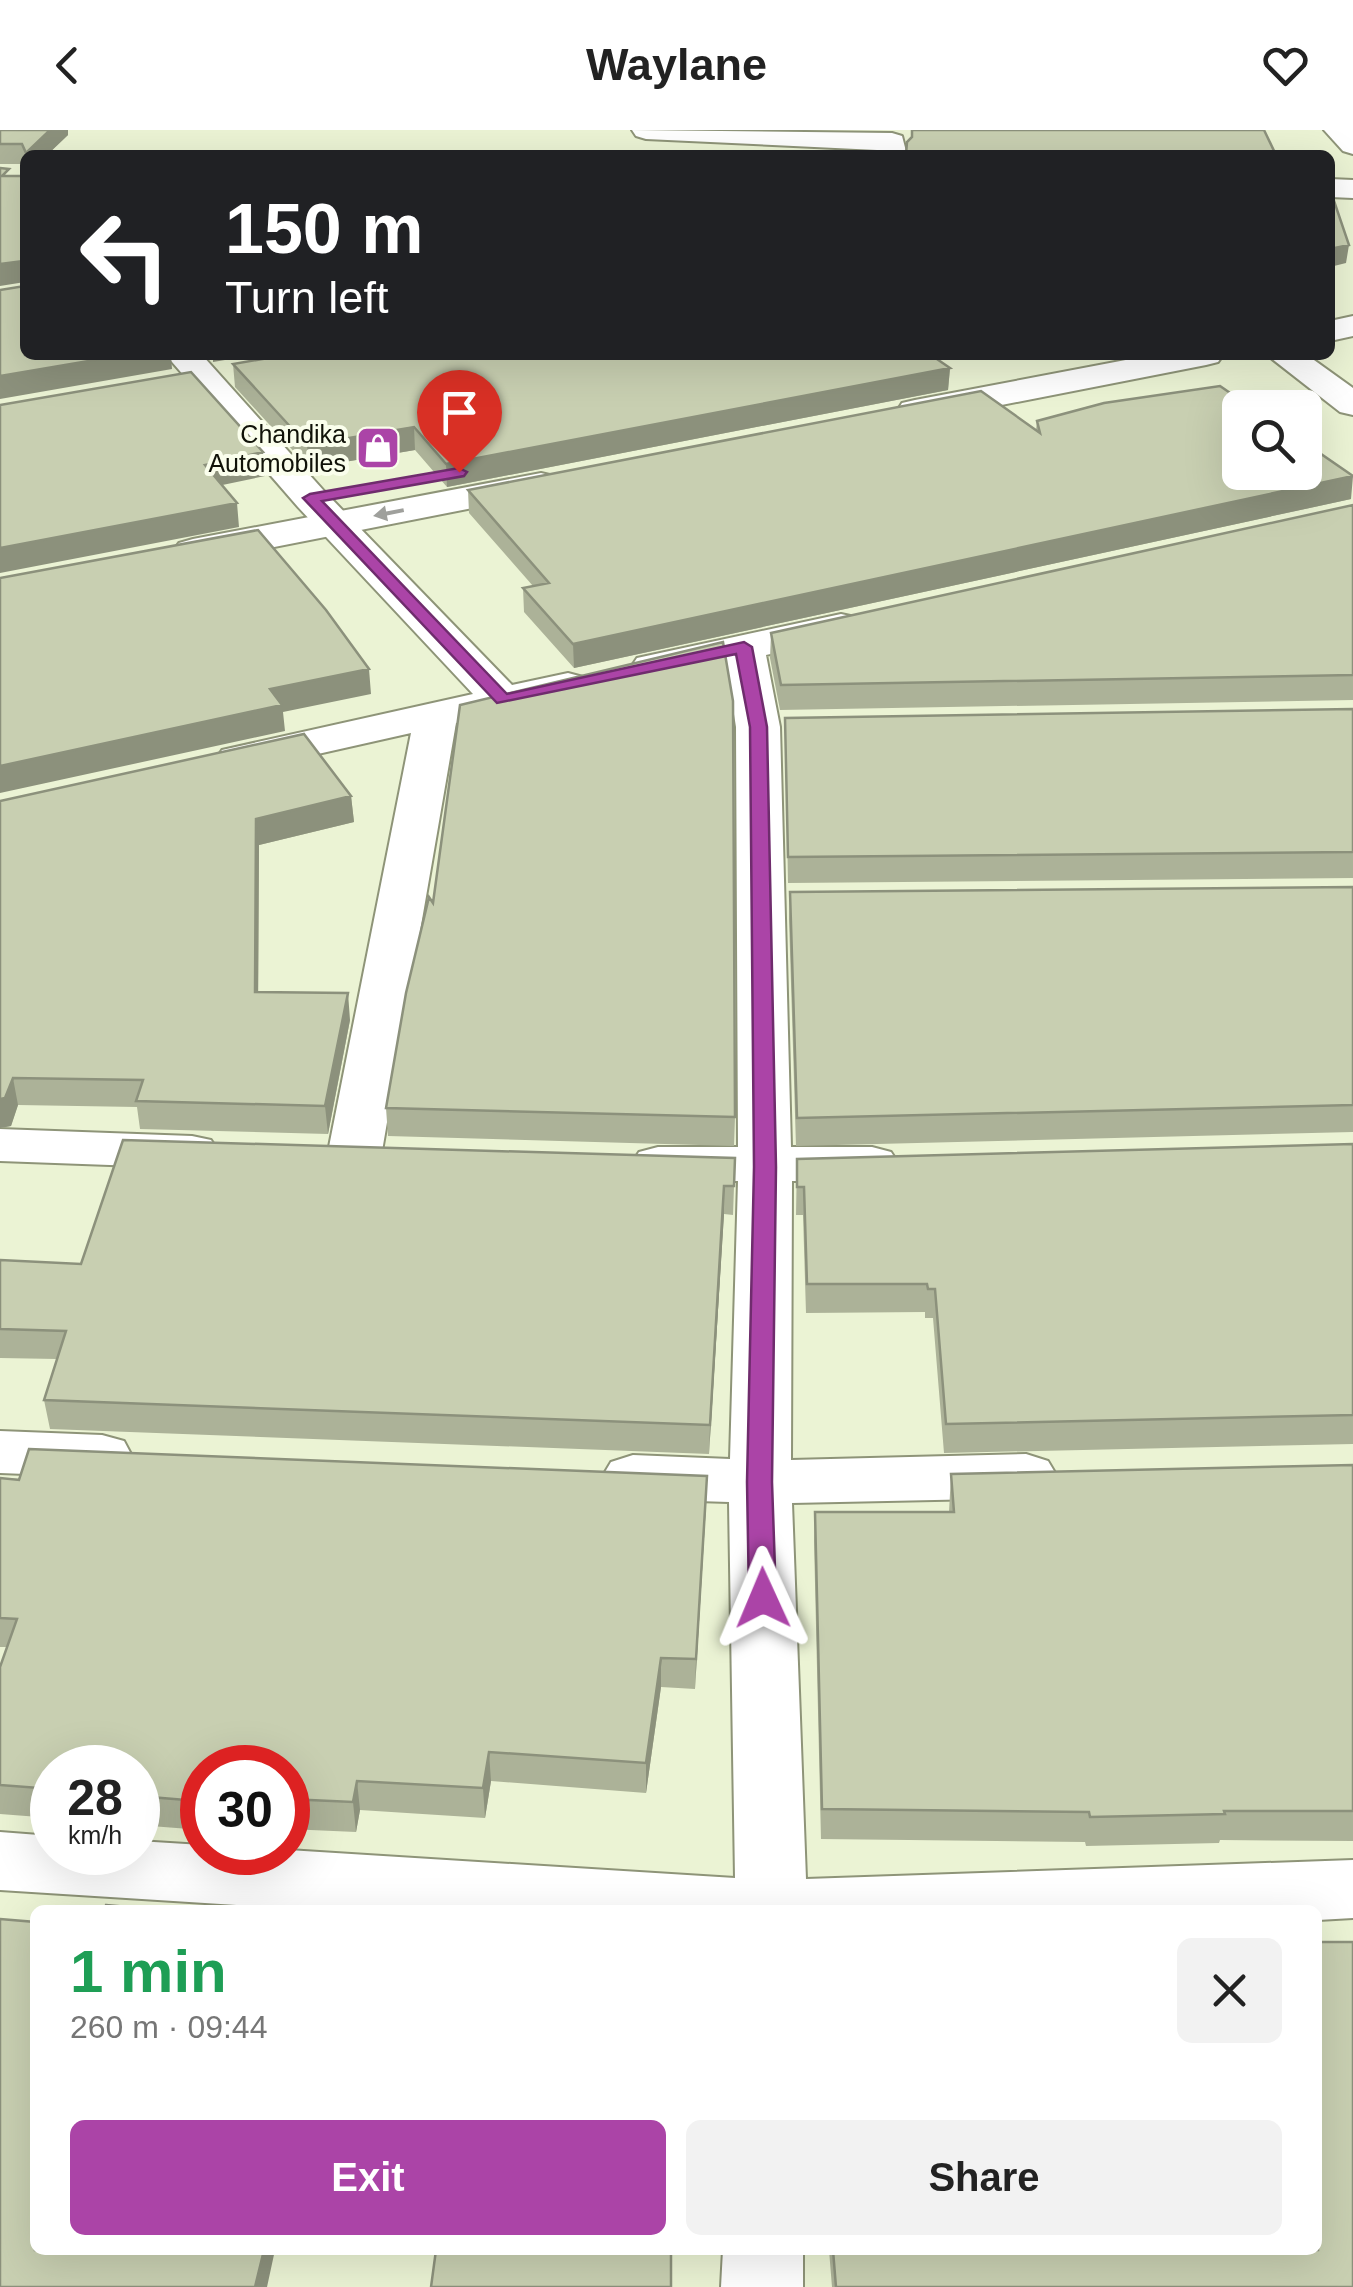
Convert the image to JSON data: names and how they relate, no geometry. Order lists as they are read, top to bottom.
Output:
{
  "places": {
    "shop": ["Chandika Automobiles"]
  },
  "page": {
    "header": "Waylane",
    "turn": ["150 m", "Turn left"],
    "speed": "28 km/h",
    "limit": "30",
    "heading": ["1 min", "260 m · 09:44"],
    "buttons": ["Exit", "Share"]
  }
}
